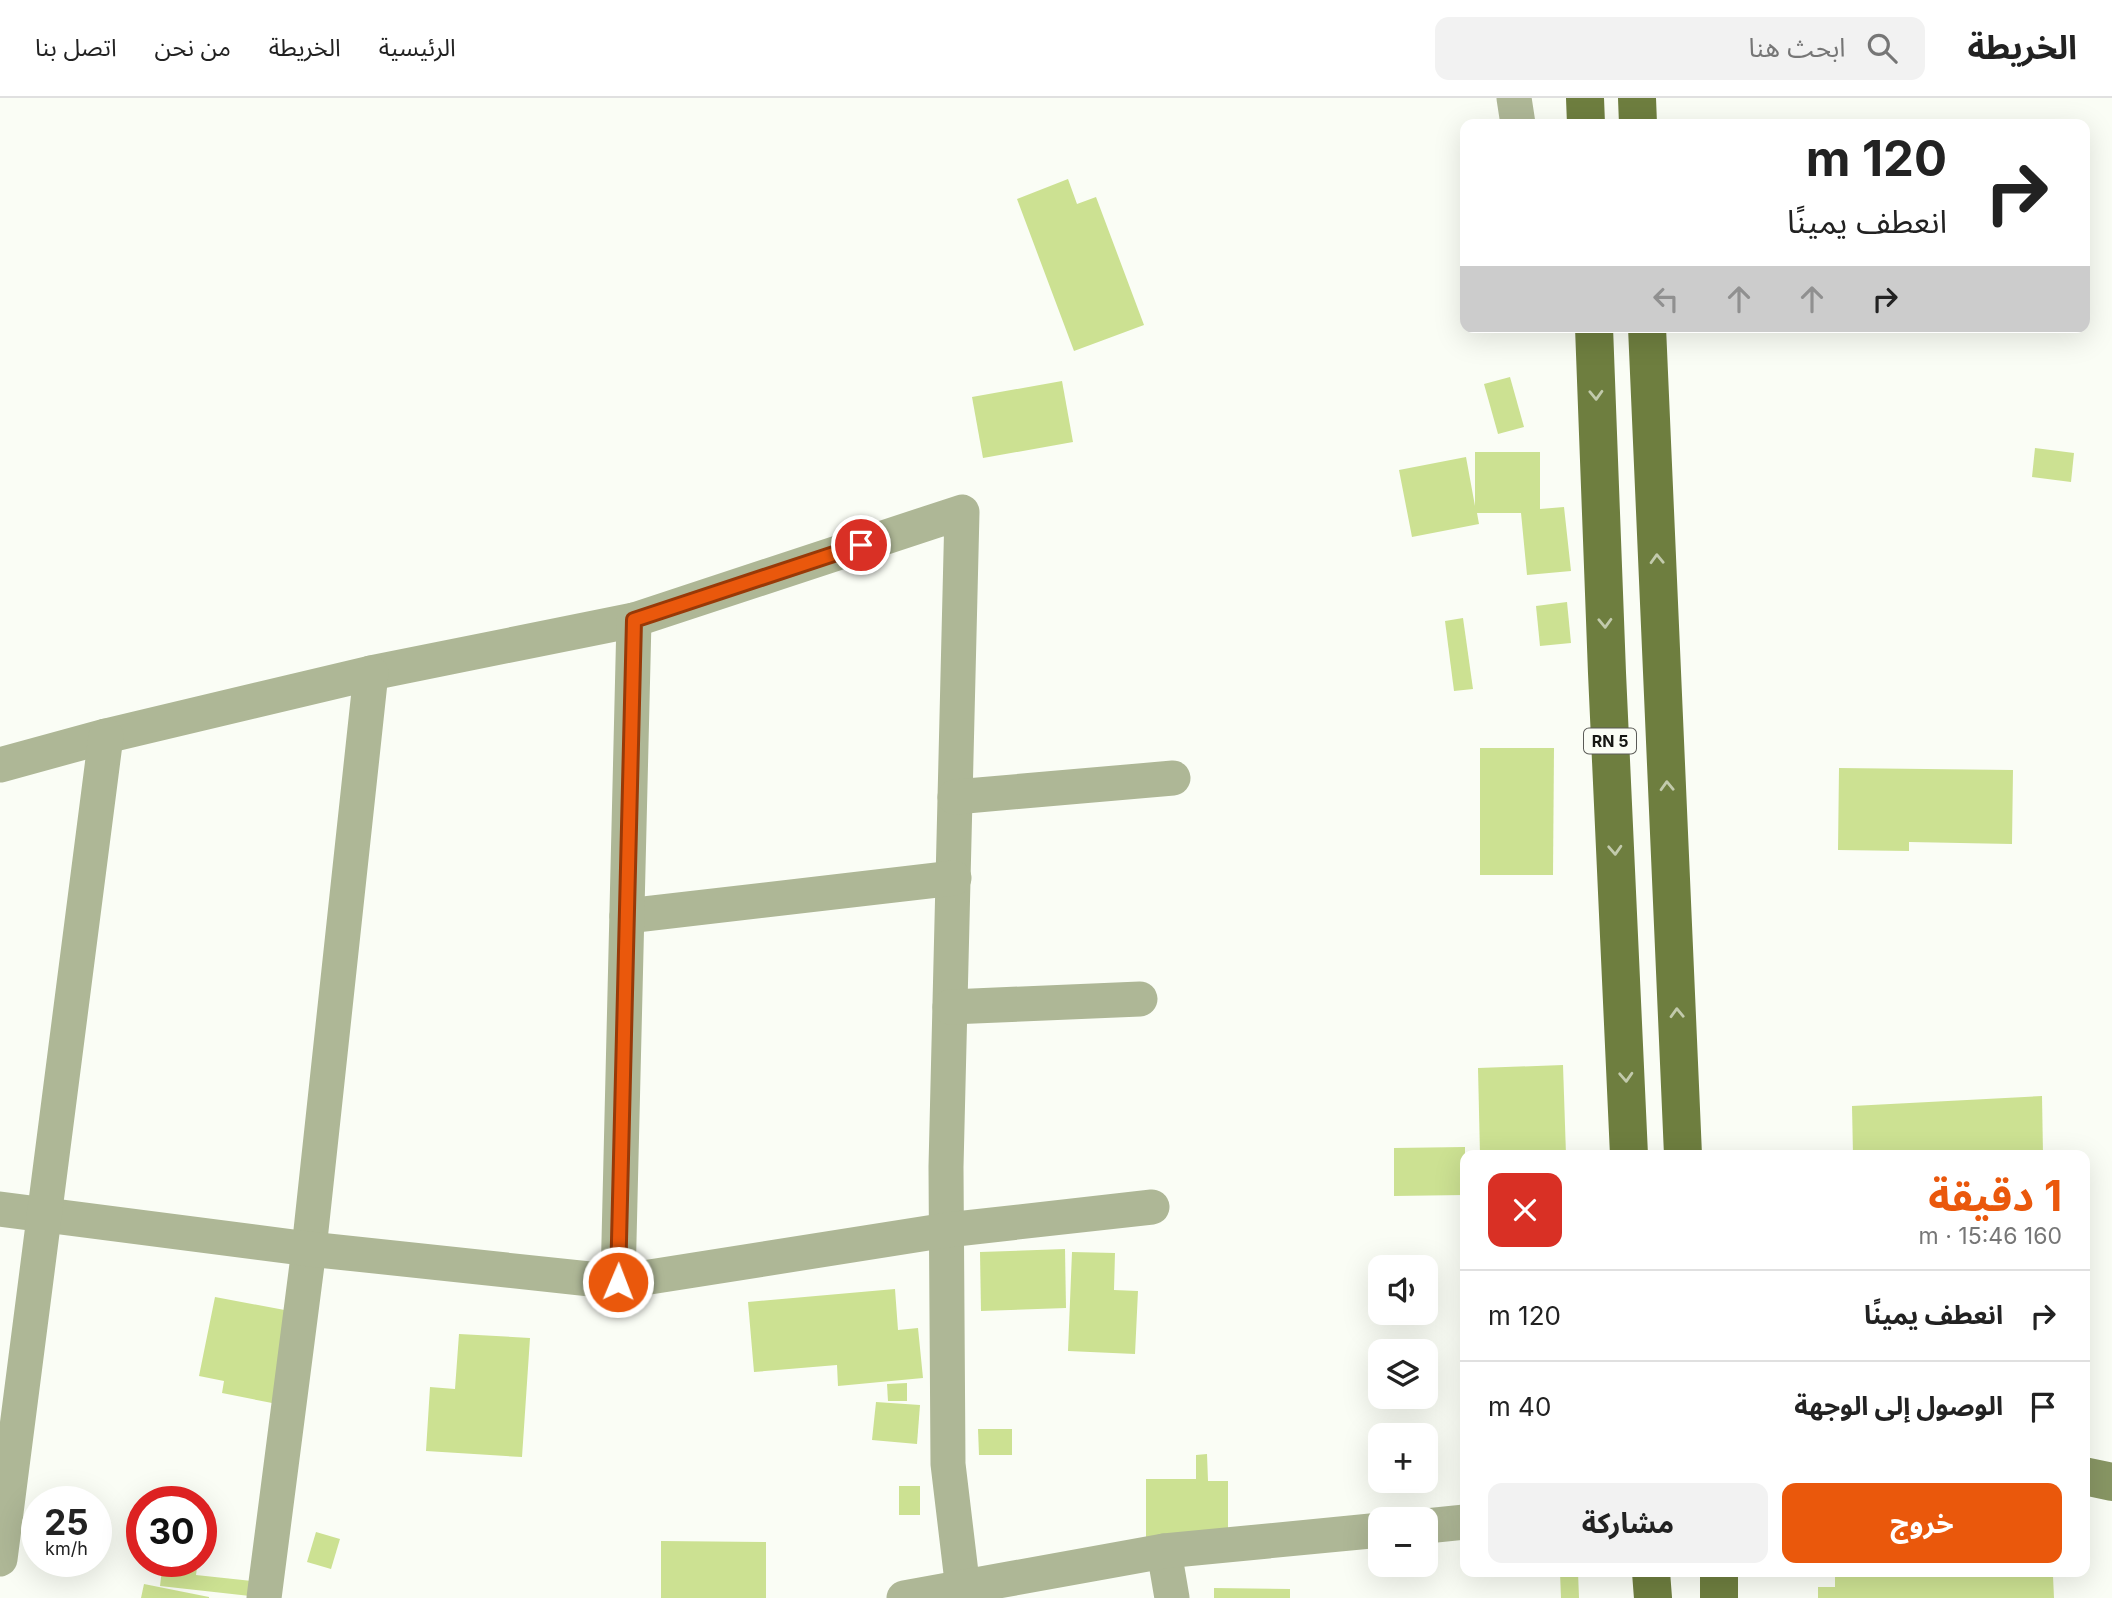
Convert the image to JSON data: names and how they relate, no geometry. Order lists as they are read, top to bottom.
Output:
{
  "streets": {
    "main road": ["RN 5"]
  },
  "page": {
    "header": "الخريطة",
    "search": "ابحث هنا",
    "nav": [
      "الرئيسية",
      "الخريطة",
      "من نحن",
      "اتصل بنا"
    ],
    "turn": ["120 m", "انعطف يمينًا"],
    "heading": ["1 دقيقة", "160 m · 15:46"],
    "map_buttons": ["+", "−"],
    "list": [
      {
        "name": "انعطف يمينًا",
        "value": "120 m"
      },
      {
        "name": "الوصول إلى الوجهة",
        "value": "40 m"
      }
    ],
    "buttons": ["خروج", "مشاركة"],
    "speed": "25 km/h",
    "limit": "30"
  }
}
